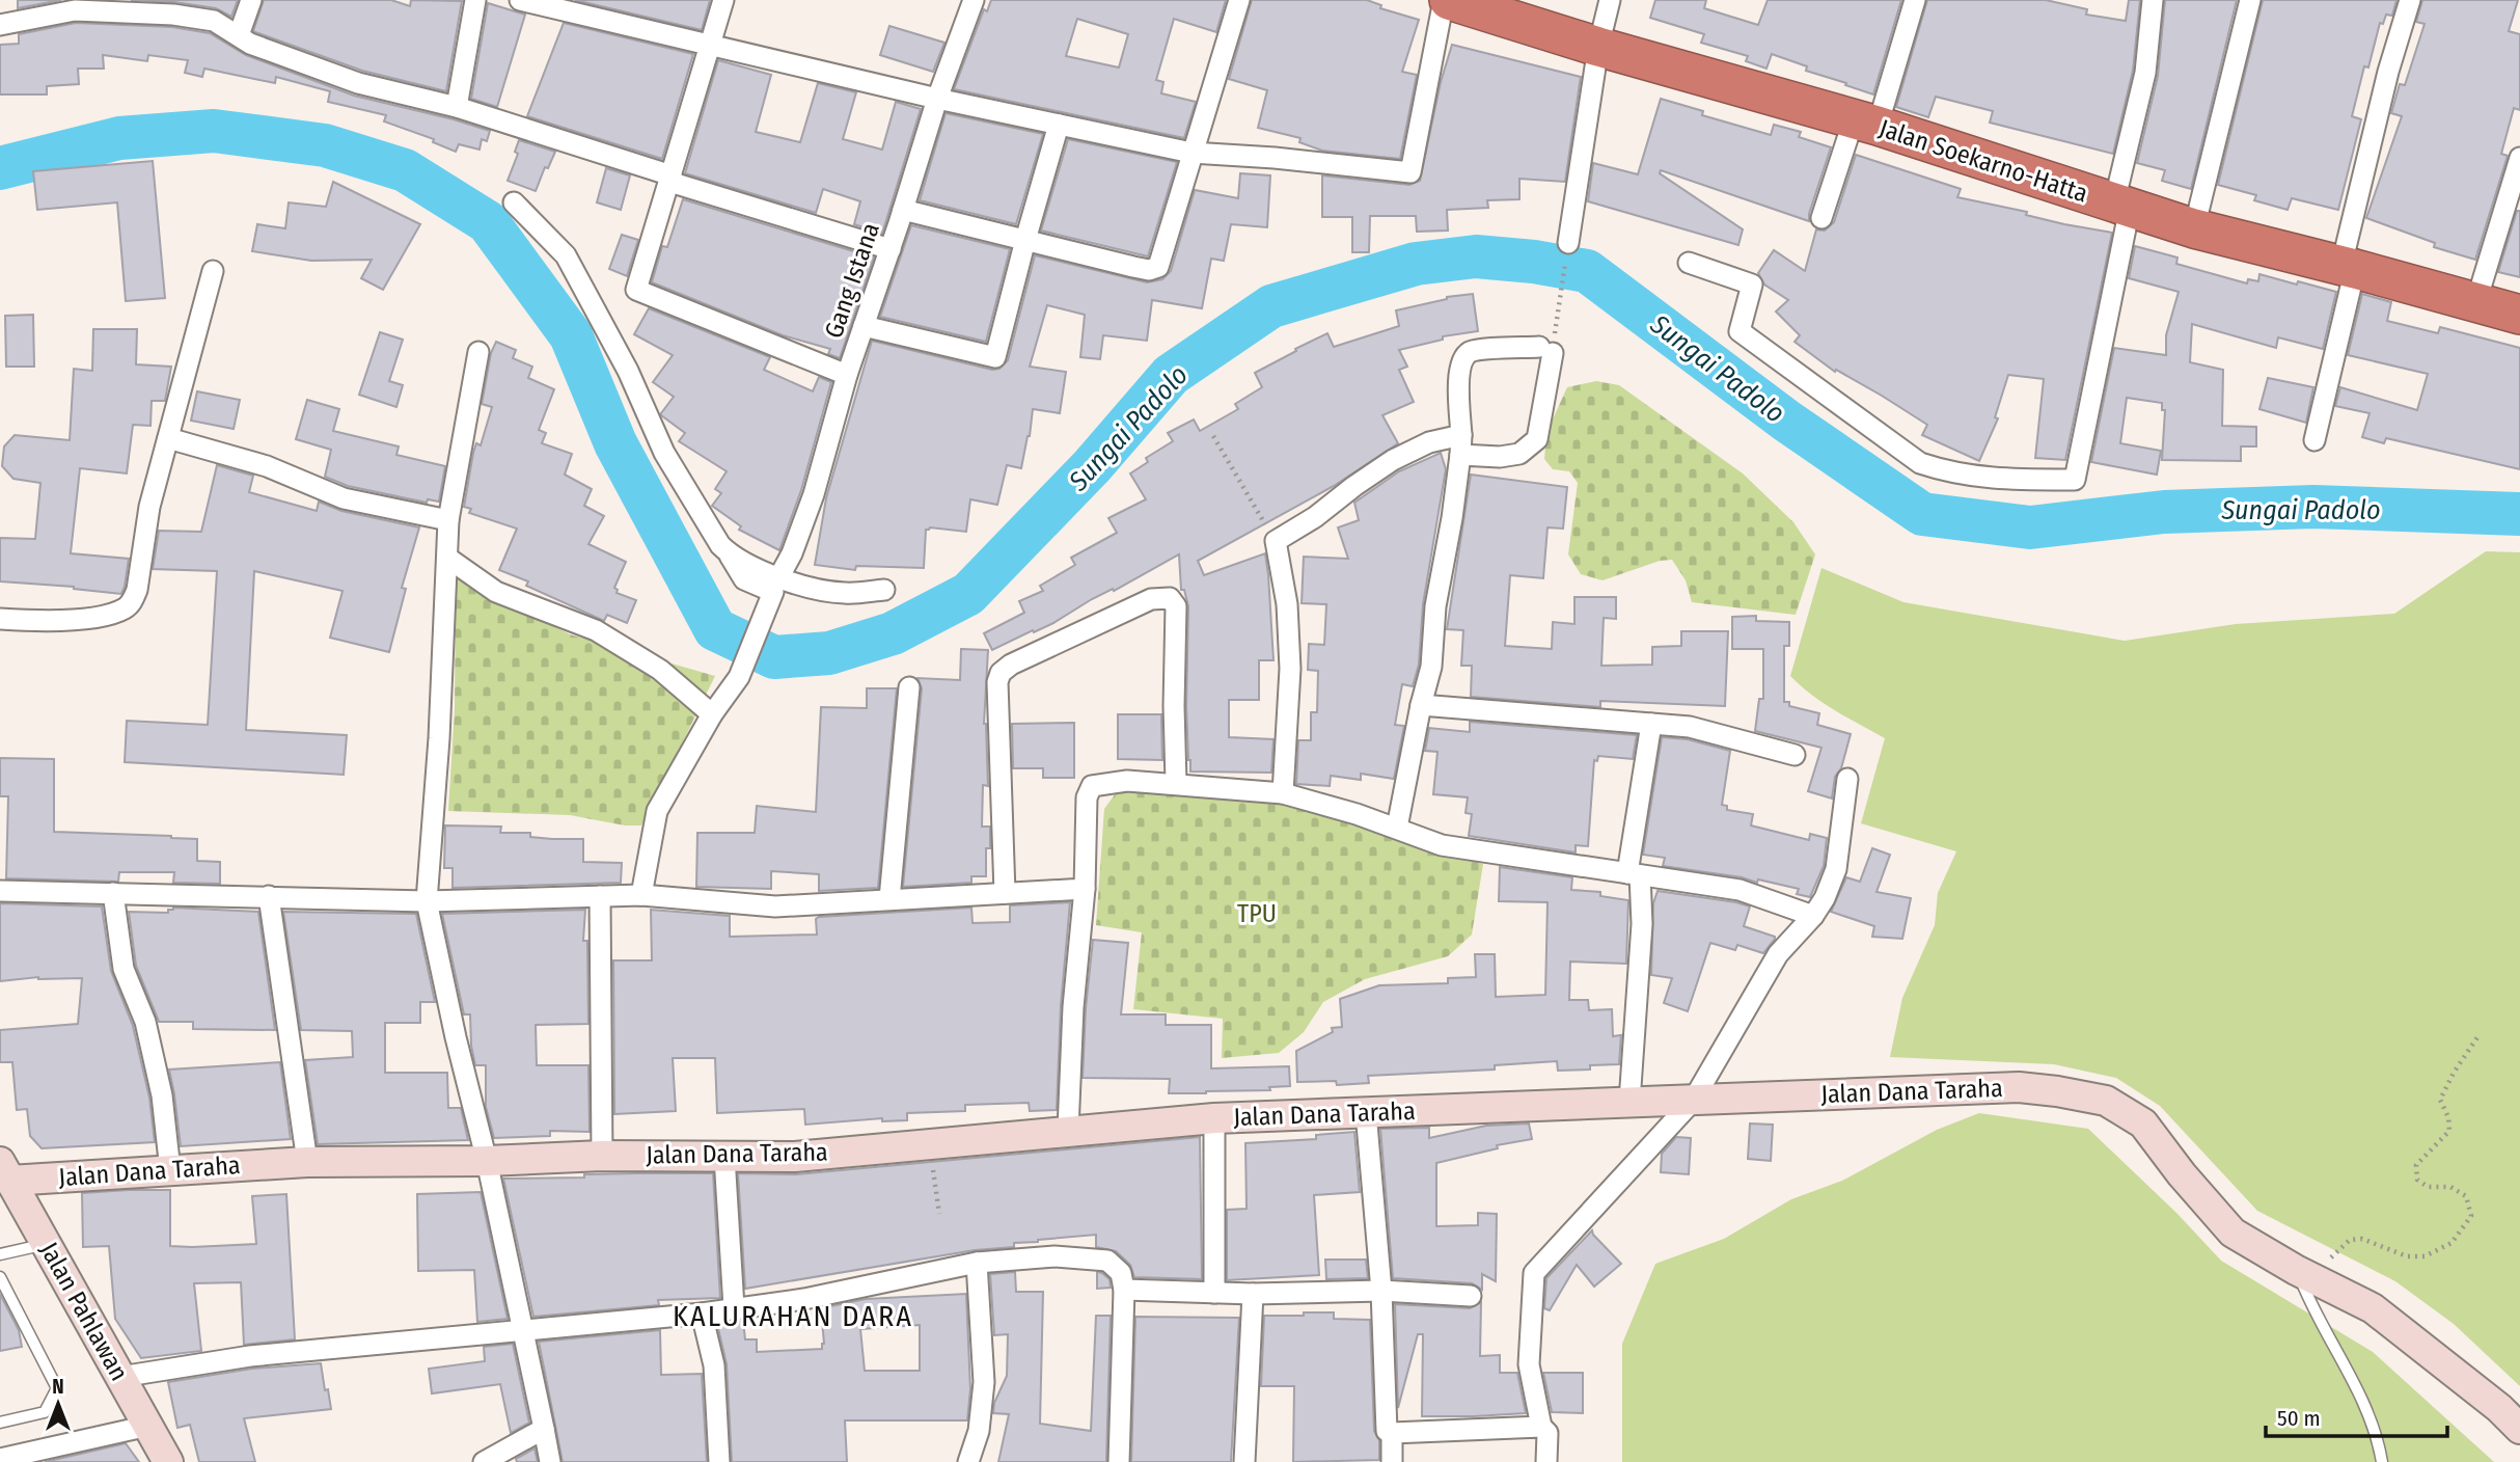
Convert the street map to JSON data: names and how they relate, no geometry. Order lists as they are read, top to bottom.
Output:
{
  "streets": {
    "highway": ["Jalan Soekarno-Hatta"],
    "street": ["Gang Istana", "Jalan Dana Taraha", "Jalan Pahlawan"]
  },
  "crossings": [
    ["Jalan Dana Taraha", "Jalan Pahlawan"]
  ],
  "districts": ["KALURAHAN DARA"],
  "water": ["Sungai Padolo"],
  "parks": ["TPU"],
  "scale_bar": "50 m",
  "north": "top"
}
